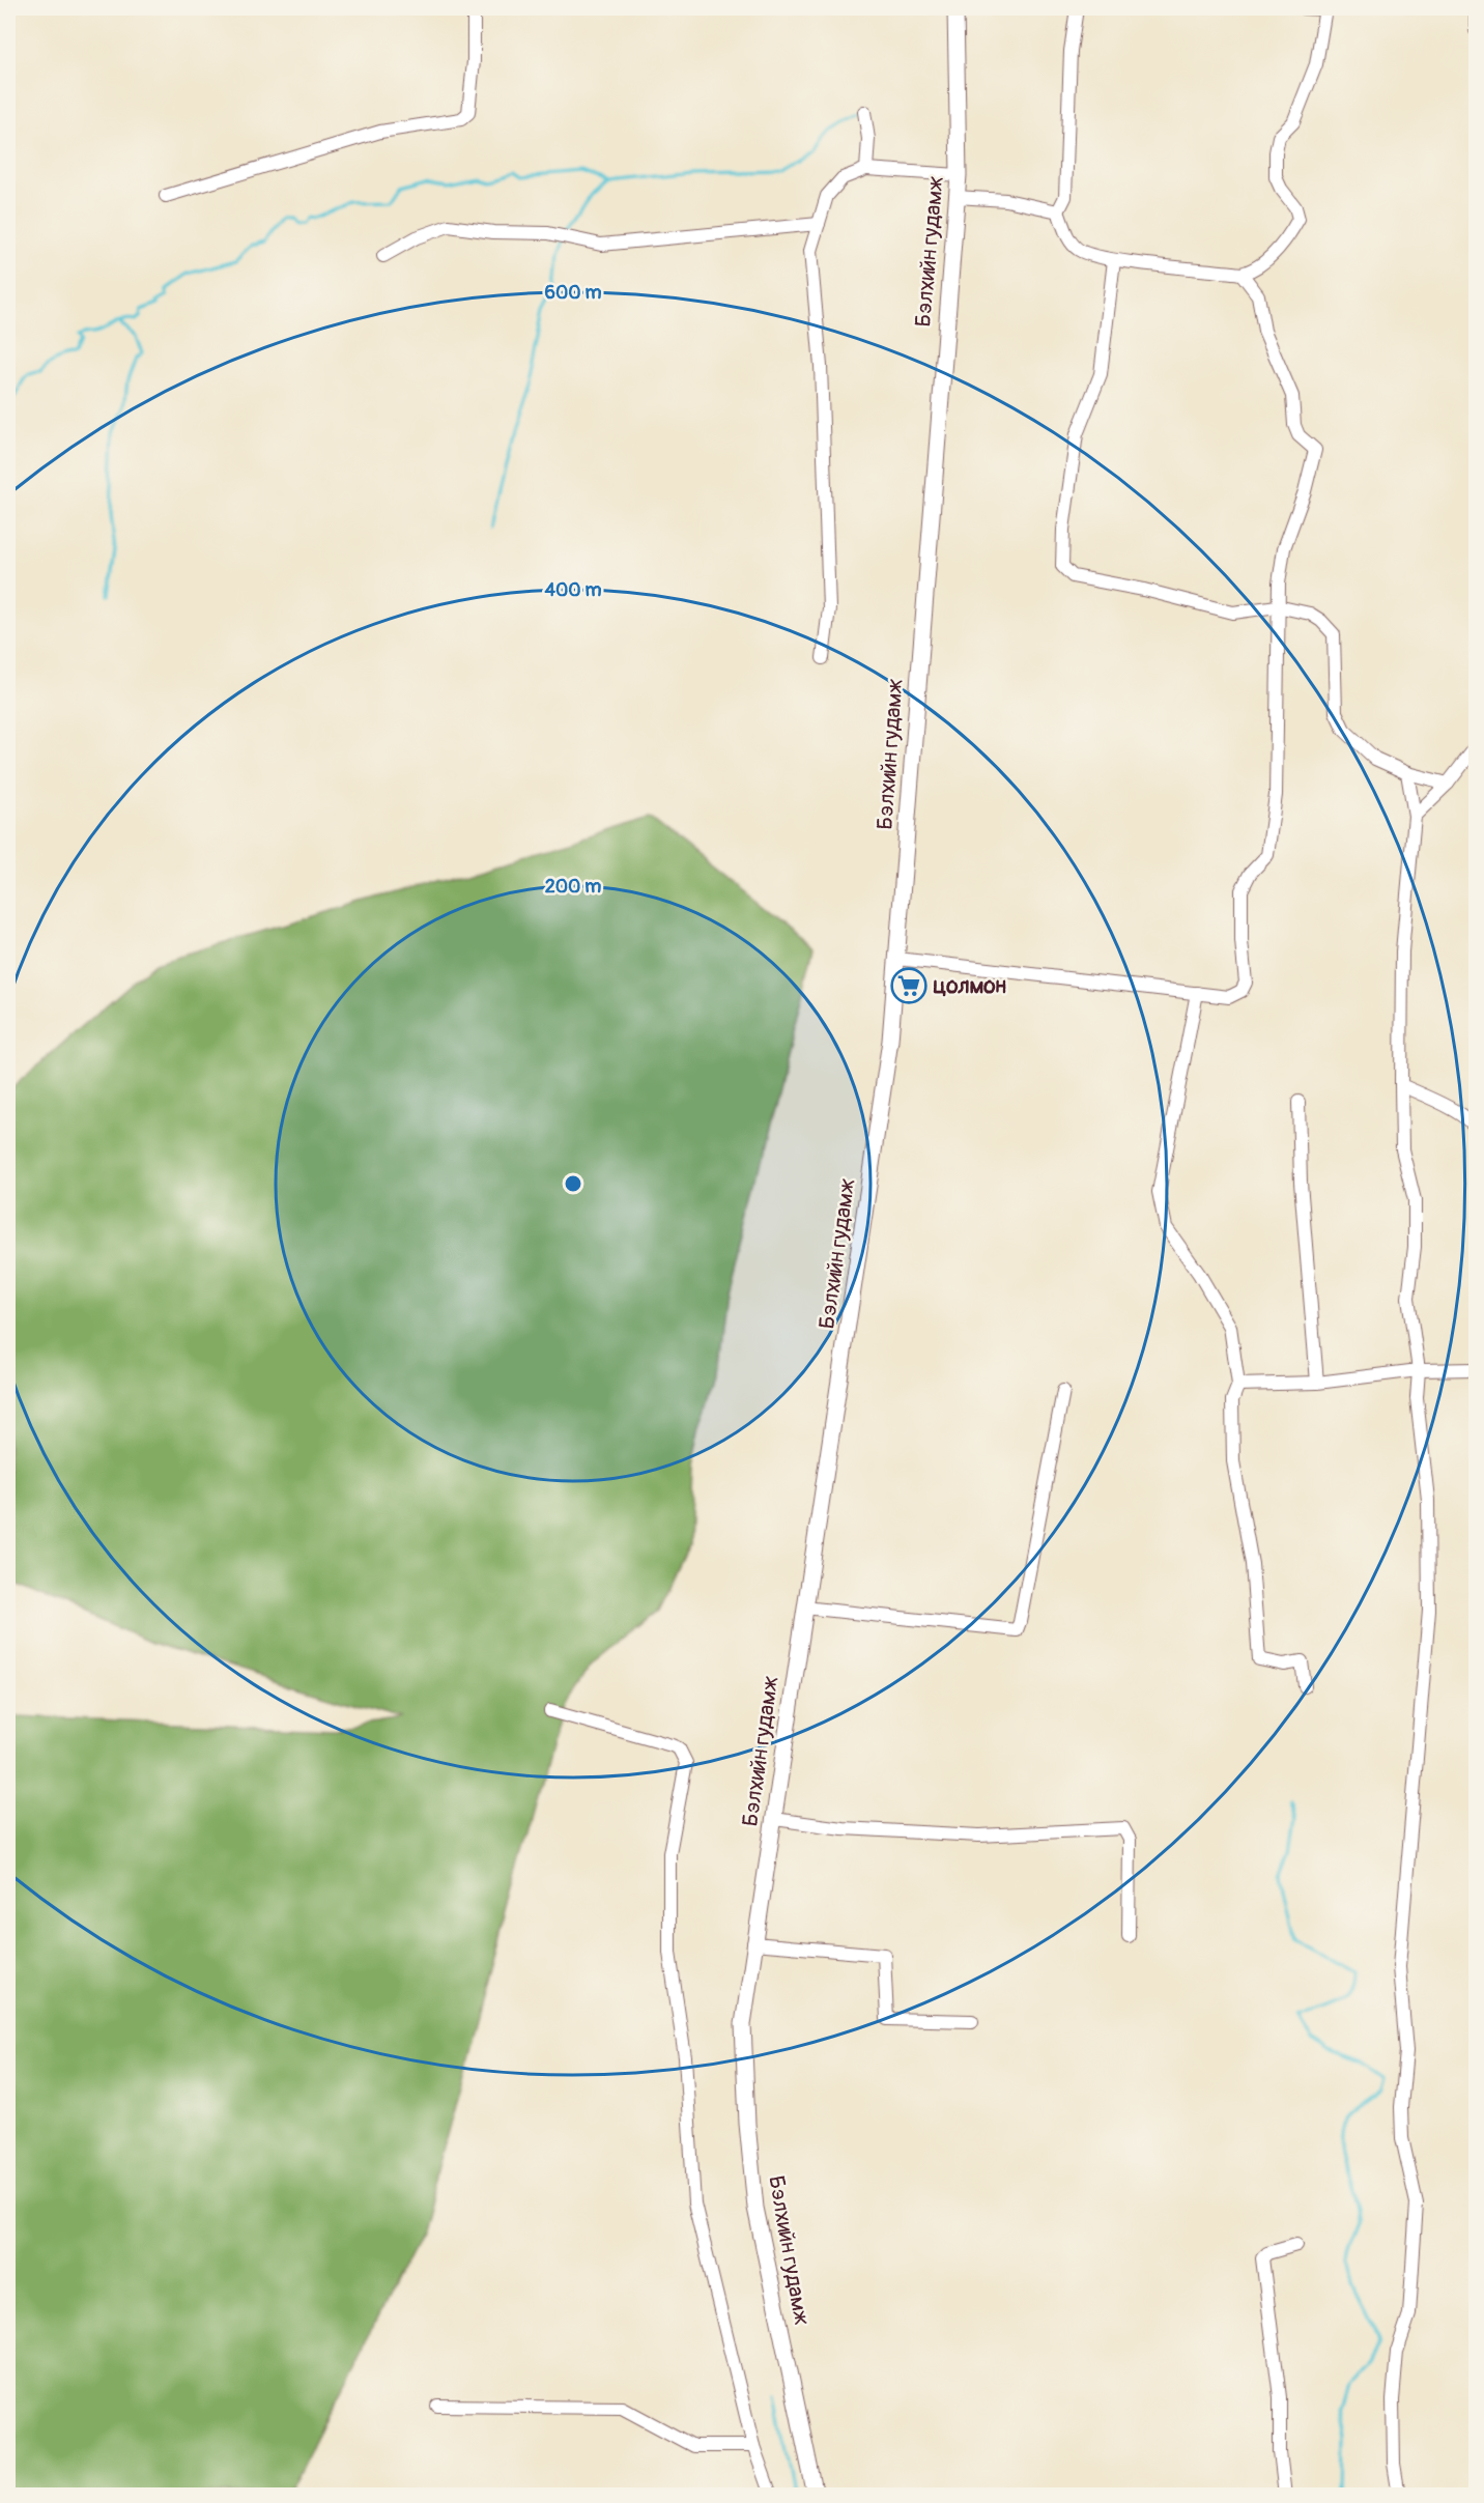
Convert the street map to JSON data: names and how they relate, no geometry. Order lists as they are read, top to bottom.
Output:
{
  "streets": {
    "main road": ["Бэлхийн гудамж"]
  },
  "places": {
    "supermarket": ["цолмон"]
  },
  "rings": ["600 m", "400 m", "200 m"]
}
